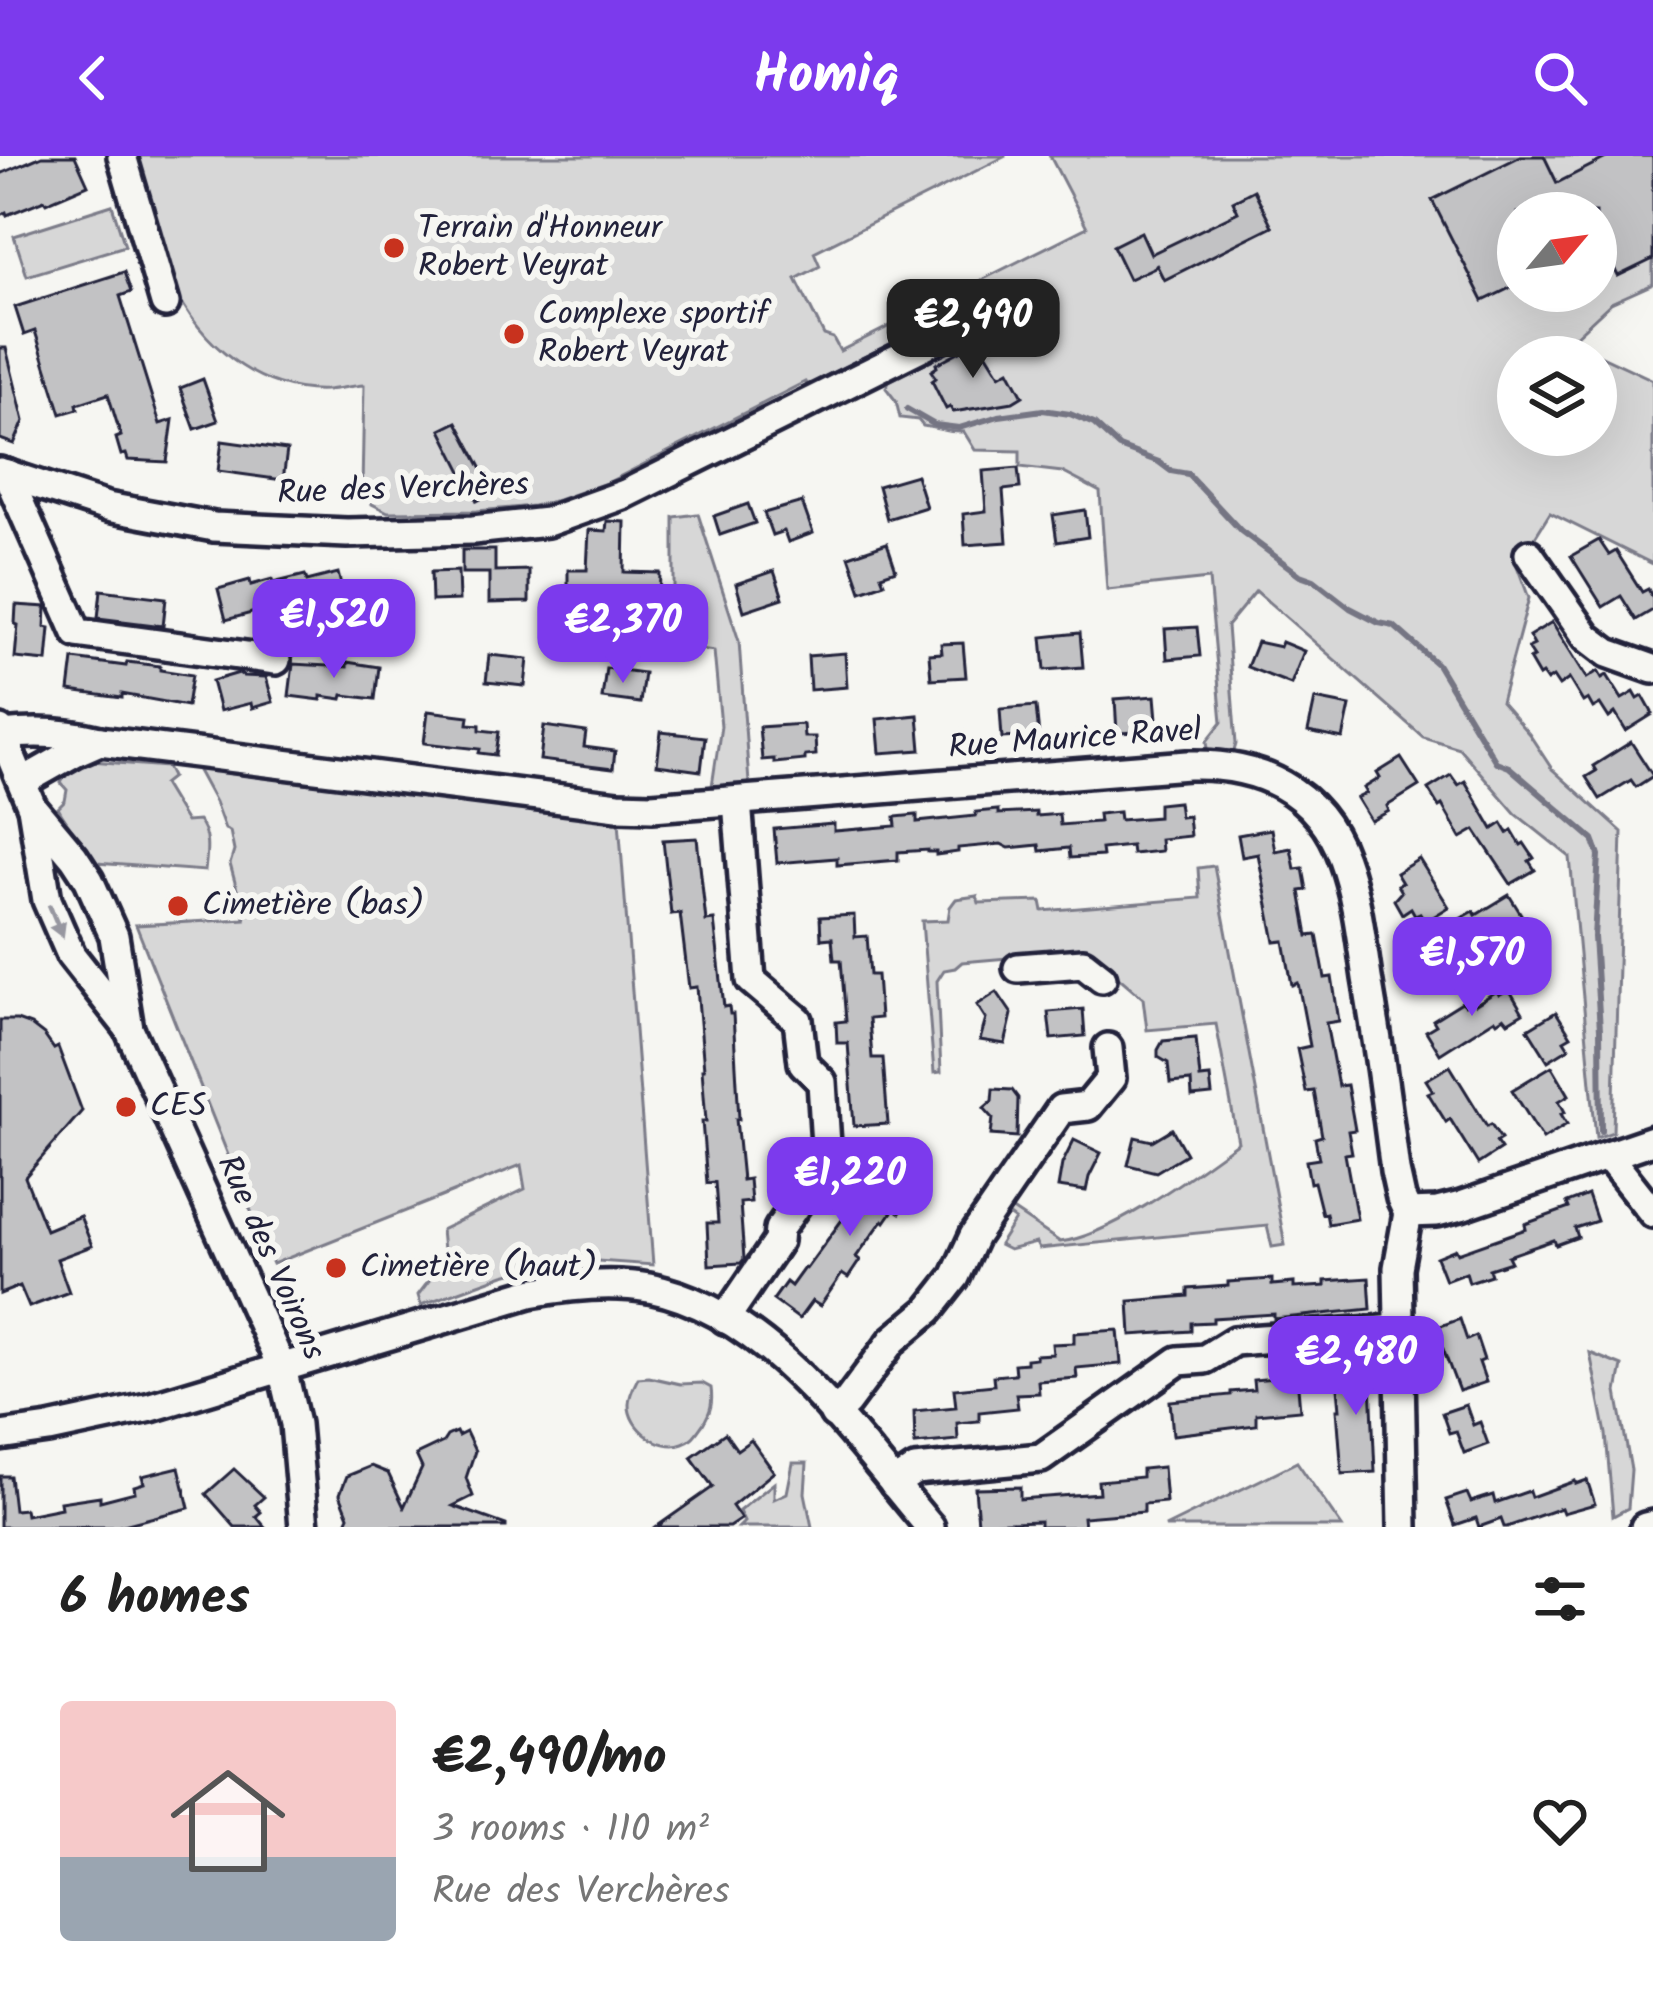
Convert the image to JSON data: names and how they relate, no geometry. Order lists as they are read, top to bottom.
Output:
{
  "streets": {
    "street": ["Rue des Verchères", "Rue Maurice Ravel", "Rue des Voirons"]
  },
  "crossings": [
    ["Rue Maurice Ravel", "Rue des Voirons"]
  ],
  "places": [
    "Terrain d'Honneur Robert Veyrat",
    "Complexe sportif Robert Veyrat",
    "Cimetière (bas)",
    "CES",
    "Cimetière (haut)"
  ],
  "north": "top right",
  "page": {
    "header": "Homiq",
    "price": [
      "€2,490",
      "€1,520",
      "€2,370",
      "€1,570",
      "€1,220",
      "€2,480"
    ],
    "heading": "6 homes",
    "list": [
      {
        "name": "€2,490/mo",
        "note": "3 rooms · 110 m² · Rue des Verchères"
      }
    ]
  }
}
